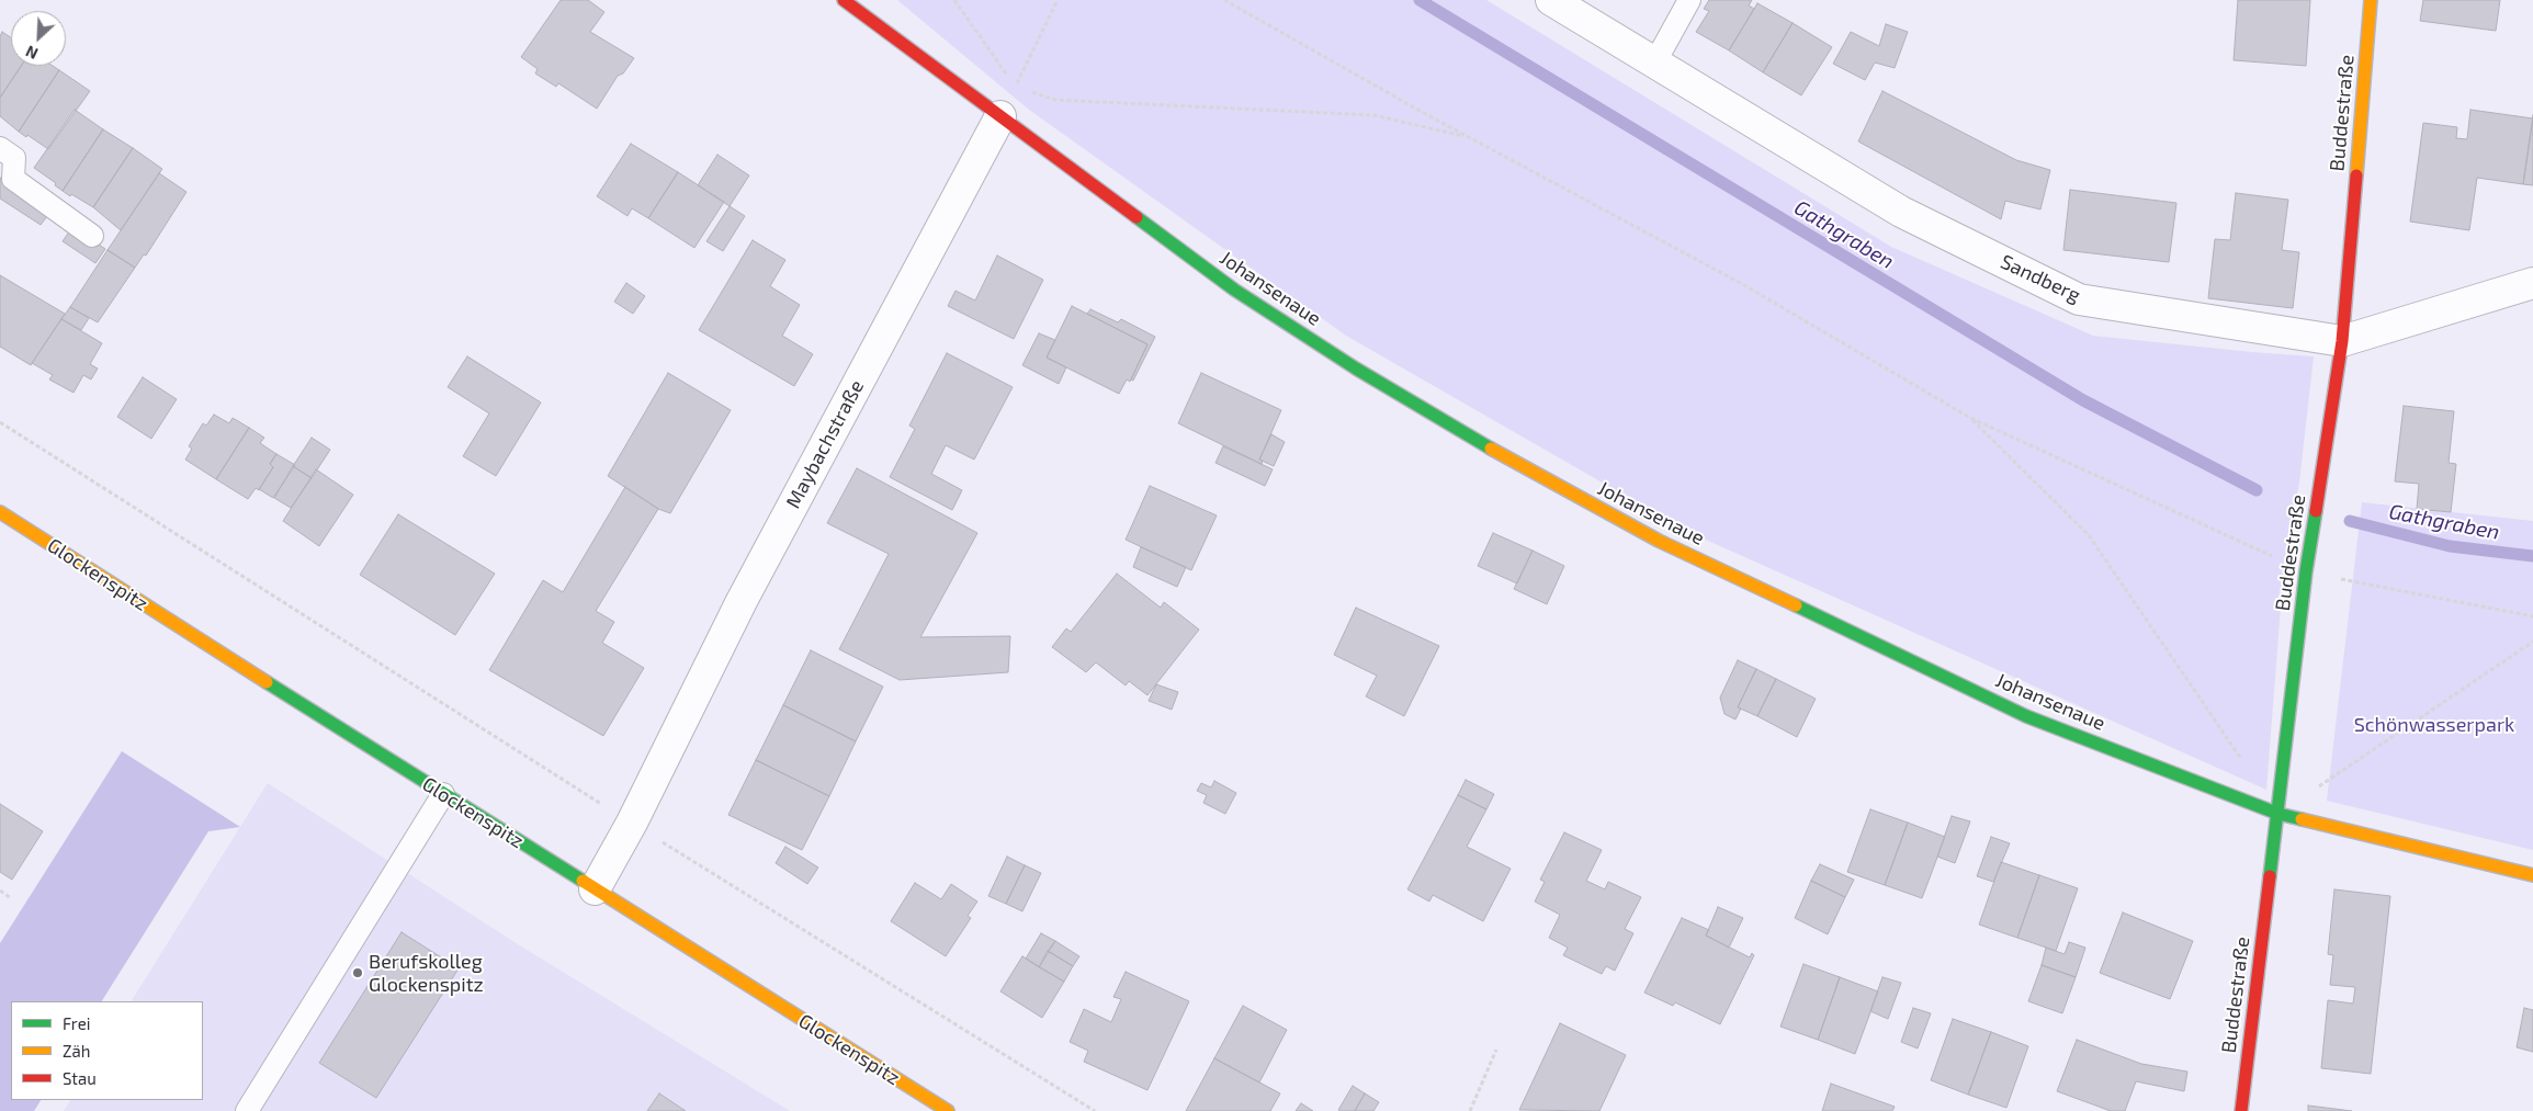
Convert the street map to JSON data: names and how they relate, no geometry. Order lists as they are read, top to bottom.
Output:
{
  "streets": {
    "main road": ["Buddestraße", "Johansenaue", "Glockenspitz"],
    "street": ["Sandberg", "Maybachstraße"]
  },
  "crossings": [
    ["Buddestraße", "Sandberg"],
    ["Buddestraße", "Johansenaue"],
    ["Johansenaue", "Maybachstraße"],
    ["Maybachstraße", "Glockenspitz"]
  ],
  "water": ["Gathgraben"],
  "parks": ["Schönwasserpark"],
  "places": ["Berufskolleg Glockenspitz"],
  "legend": ["Frei", "Zäh", "Stau"],
  "north": "bottom left"
}
